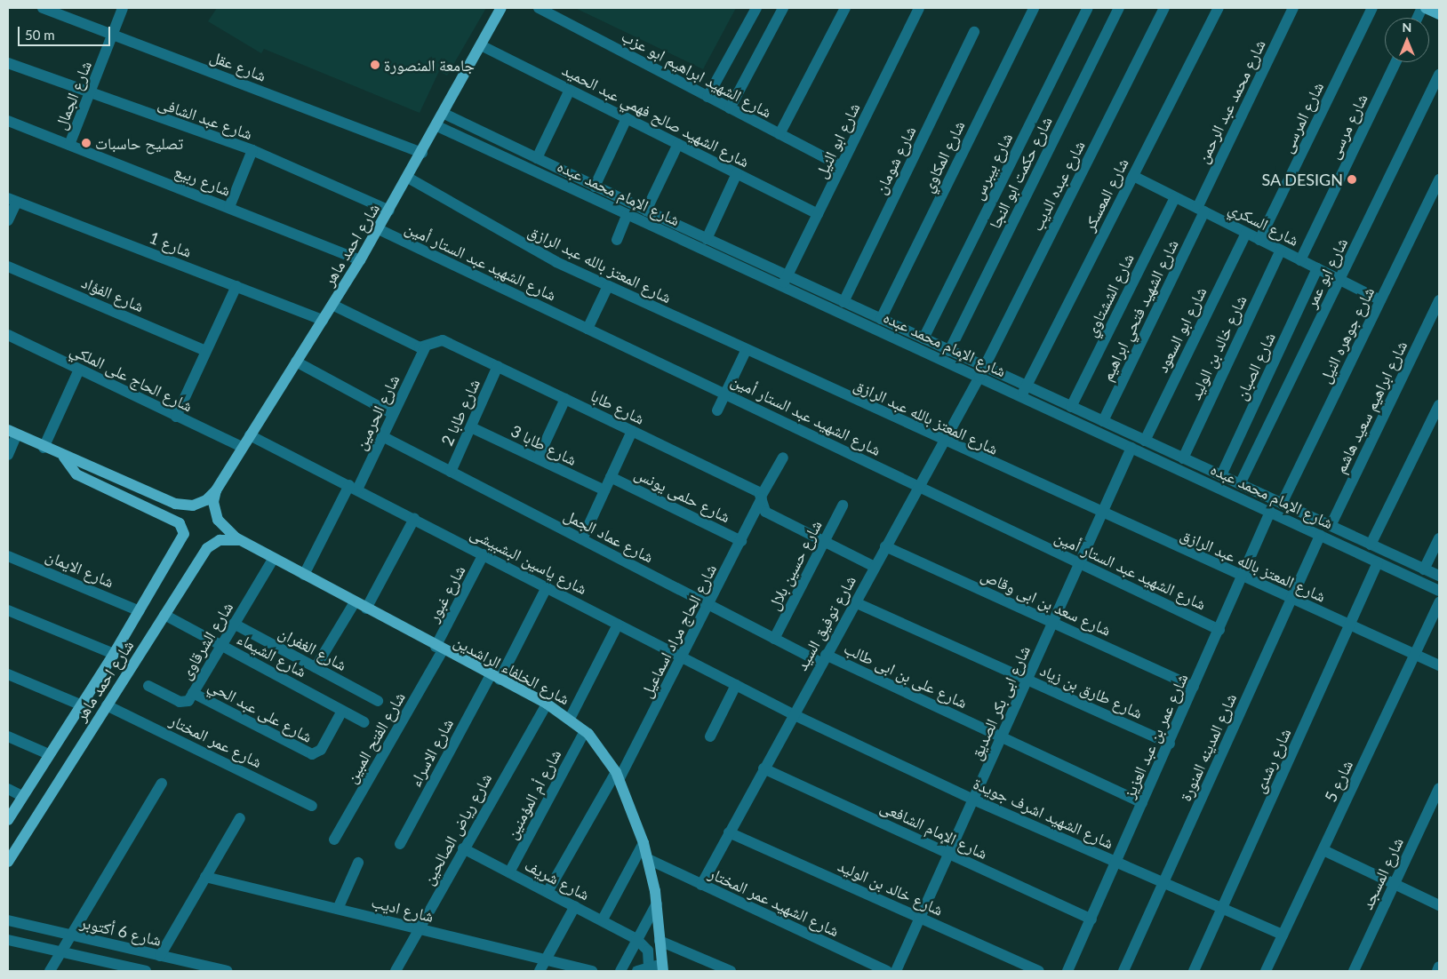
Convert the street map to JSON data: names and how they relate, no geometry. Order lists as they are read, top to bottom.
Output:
{
  "streets": {
    "main road": ["شارع احمد ماهر", "شارع الخلفاء الراشدين"],
    "street": [
      "شارع عقل",
      "شارع الشهيد ابراهيم ابو عزب",
      "شارع الجمال",
      "شارع محمد عبد الرحمن",
      "شارع الشهيد صالح فهمي عبد الحميد",
      "شارع المرسى",
      "شارع عبد الشافى",
      "شارع مرسى",
      "شارع ابو النيل",
      "شارع المكاوي",
      "شارع شومان",
      "شارع بيبرس",
      "شارع حكمت ابو النجا",
      "شارع ربيع",
      "شارع عبده الديب",
      "شارع الإمام محمد عبده",
      "شارع المعسكر",
      "شارع السكري",
      "شارع 1",
      "شارع الشهيد عبد الستار أمين",
      "شارع المعتز بالله عبد الرازق",
      "شارع ابو عمر",
      "شارع الفؤاد",
      "شارع الششتاوي",
      "شارع الشهيد فتحي ابراهيم",
      "شارع ابو السعود",
      "شارع جوهره النيل",
      "شارع خالد بن الوليد",
      "شارع الصبان",
      "شارع الحاج على الملكي",
      "شارع طابا",
      "شارع ابراهيم سعيد هاشم",
      "شارع الحرمين",
      "شارع طابا 2",
      "شارع طابا 3",
      "شارع حلمى يونس",
      "شارع عماد الجمل",
      "شارع ياسين البشبيشى",
      "شارع حسين بلال",
      "شارع الايمان",
      "شارع غبور",
      "شارع سعد بن ابى وقاص",
      "شارع توفيق السيد",
      "شارع الحاج مراد اسماعيل",
      "شارع الشرقاوى",
      "شارع الغفران",
      "شارع الشيماء",
      "شارع على بن ابى طالب",
      "شارع طارق بن زياد",
      "شارع ابى بكر الصديق",
      "شارع على عبد الحي",
      "شارع عمر بن عبد العزيز",
      "شارع الفتح المبين",
      "شارع عمر المختار",
      "شارع المدينه المنورة",
      "شارع الاسراء",
      "شارع رشدى",
      "شارع 5",
      "شارع أم المؤمنين",
      "شارع الشهيد اشرف جويدة",
      "شارع رياض الصالحين",
      "شارع الإمام الشافعى",
      "شارع المسجد",
      "شارع شريف",
      "شارع الشهيد عمر المختار",
      "شارع اديب",
      "شارع 6 أكتوبر"
    ]
  },
  "crossings": [
    ["شارع عقل", "شارع الجمال"],
    ["شارع عقل", "شارع احمد ماهر"],
    ["شارع الشهيد ابراهيم ابو عزب", "شارع ابو النيل"],
    ["شارع الجمال", "شارع عبد الشافى"],
    ["شارع الجمال", "شارع ربيع"],
    ["شارع محمد عبد الرحمن", "شارع السكري"],
    ["شارع محمد عبد الرحمن", "شارع الشهيد فتحي ابراهيم"],
    ["شارع الشهيد صالح فهمي عبد الحميد", "شارع ابو النيل"],
    ["شارع الشهيد صالح فهمي عبد الحميد", "شارع احمد ماهر"],
    ["شارع المرسى", "شارع السكري"],
    ["شارع عبد الشافى", "شارع احمد ماهر"],
    ["شارع مرسى", "شارع السكري"],
    ["شارع ابو النيل", "شارع الإمام محمد عبده"],
    ["شارع المكاوي", "شارع الإمام محمد عبده"],
    ["شارع شومان", "شارع الإمام محمد عبده"],
    ["شارع بيبرس", "شارع الإمام محمد عبده"],
    ["شارع حكمت ابو النجا", "شارع الإمام محمد عبده"],
    ["شارع ربيع", "شارع احمد ماهر"],
    ["شارع عبده الديب", "شارع الإمام محمد عبده"],
    ["شارع عبده الديب", "شارع توفيق السيد"],
    ["شارع الإمام محمد عبده", "شارع المعسكر"],
    ["شارع الإمام محمد عبده", "شارع احمد ماهر"],
    ["شارع الإمام محمد عبده", "شارع ابو عمر"],
    ["شارع الإمام محمد عبده", "شارع الششتاوي"],
    ["شارع الإمام محمد عبده", "شارع الشهيد فتحي ابراهيم"],
    ["شارع الإمام محمد عبده", "شارع ابو السعود"],
    ["شارع الإمام محمد عبده", "شارع جوهره النيل"],
    ["شارع الإمام محمد عبده", "شارع خالد بن الوليد"],
    ["شارع الإمام محمد عبده", "شارع الصبان"],
    ["شارع الإمام محمد عبده", "شارع ابراهيم سعيد هاشم"],
    ["شارع الإمام محمد عبده", "شارع توفيق السيد"],
    ["شارع الإمام محمد عبده", "شارع ابى بكر الصديق"],
    ["شارع الإمام محمد عبده", "شارع عمر بن عبد العزيز"],
    ["شارع الإمام محمد عبده", "شارع المدينه المنورة"],
    ["شارع الإمام محمد عبده", "شارع رشدى"],
    ["شارع المعسكر", "شارع السكري"],
    ["شارع السكري", "شارع ابو عمر"],
    ["شارع السكري", "شارع الششتاوي"],
    ["شارع السكري", "شارع الشهيد فتحي ابراهيم"],
    ["شارع السكري", "شارع ابو السعود"],
    ["شارع السكري", "شارع جوهره النيل"],
    ["شارع السكري", "شارع خالد بن الوليد"],
    ["شارع السكري", "شارع الصبان"],
    ["شارع 1", "شارع احمد ماهر"],
    ["شارع احمد ماهر", "شارع الشهيد عبد الستار أمين"],
    ["شارع احمد ماهر", "شارع المعتز بالله عبد الرازق"],
    ["شارع احمد ماهر", "شارع الحاج على الملكي"],
    ["شارع احمد ماهر", "شارع ياسين البشبيشى"],
    ["شارع احمد ماهر", "شارع الايمان"],
    ["شارع احمد ماهر", "شارع الشيماء"],
    ["شارع احمد ماهر", "شارع الخلفاء الراشدين"],
    ["شارع احمد ماهر", "شارع عمر المختار"],
    ["شارع الشهيد عبد الستار أمين", "شارع توفيق السيد"],
    ["شارع الشهيد عبد الستار أمين", "شارع ابى بكر الصديق"],
    ["شارع الشهيد عبد الستار أمين", "شارع عمر بن عبد العزيز"],
    ["شارع المعتز بالله عبد الرازق", "شارع توفيق السيد"],
    ["شارع المعتز بالله عبد الرازق", "شارع ابى بكر الصديق"],
    ["شارع المعتز بالله عبد الرازق", "شارع عمر بن عبد العزيز"],
    ["شارع المعتز بالله عبد الرازق", "شارع المدينه المنورة"],
    ["شارع المعتز بالله عبد الرازق", "شارع رشدى"],
    ["شارع المعتز بالله عبد الرازق", "شارع 5"],
    ["شارع خالد بن الوليد", "شارع توفيق السيد"],
    ["شارع خالد بن الوليد", "شارع ابى بكر الصديق"],
    ["شارع طابا", "شارع الحرمين"],
    ["شارع طابا", "شارع طابا 2"],
    ["شارع طابا", "شارع الحاج مراد اسماعيل"],
    ["شارع الحرمين", "شارع عماد الجمل"],
    ["شارع الحرمين", "شارع ياسين البشبيشى"],
    ["شارع الحرمين", "شارع الخلفاء الراشدين"],
    ["شارع طابا 2", "شارع طابا 3"],
    ["شارع طابا 2", "شارع عماد الجمل"],
    ["شارع حلمى يونس", "شارع الحاج مراد اسماعيل"],
    ["شارع عماد الجمل", "شارع حسين بلال"],
    ["شارع عماد الجمل", "شارع توفيق السيد"],
    ["شارع عماد الجمل", "شارع الحاج مراد اسماعيل"],
    ["شارع عماد الجمل", "شارع على بن ابى طالب"],
    ["شارع ياسين البشبيشى", "شارع غبور"],
    ["شارع ياسين البشبيشى", "شارع توفيق السيد"],
    ["شارع ياسين البشبيشى", "شارع الحاج مراد اسماعيل"],
    ["شارع ياسين البشبيشى", "شارع الاسراء"],
    ["شارع ياسين البشبيشى", "شارع الشهيد اشرف جويدة"],
    ["شارع غبور", "شارع الخلفاء الراشدين"],
    ["شارع غبور", "شارع الفتح المبين"],
    ["شارع سعد بن ابى وقاص", "شارع توفيق السيد"],
    ["شارع سعد بن ابى وقاص", "شارع ابى بكر الصديق"],
    ["شارع سعد بن ابى وقاص", "شارع عمر بن عبد العزيز"],
    ["شارع توفيق السيد", "شارع على بن ابى طالب"],
    ["شارع توفيق السيد", "شارع طارق بن زياد"],
    ["شارع توفيق السيد", "شارع الشهيد اشرف جويدة"],
    ["شارع توفيق السيد", "شارع الإمام الشافعى"],
    ["شارع توفيق السيد", "شارع الشهيد عمر المختار"],
    ["شارع الحاج مراد اسماعيل", "شارع الخلفاء الراشدين"],
    ["شارع الحاج مراد اسماعيل", "شارع شريف"],
    ["شارع الشرقاوى", "شارع الغفران"],
    ["شارع الشرقاوى", "شارع الشيماء"],
    ["شارع الشرقاوى", "شارع الخلفاء الراشدين"],
    ["شارع الشرقاوى", "شارع على عبد الحي"],
    ["شارع الشيماء", "شارع على عبد الحي"],
    ["شارع الخلفاء الراشدين", "شارع الفتح المبين"],
    ["شارع الخلفاء الراشدين", "شارع الاسراء"],
    ["شارع الخلفاء الراشدين", "شارع أم المؤمنين"],
    ["شارع الخلفاء الراشدين", "شارع رياض الصالحين"],
    ["شارع الخلفاء الراشدين", "شارع الشهيد عمر المختار"],
    ["شارع على بن ابى طالب", "شارع ابى بكر الصديق"],
    ["شارع على بن ابى طالب", "شارع عمر بن عبد العزيز"],
    ["شارع طارق بن زياد", "شارع ابى بكر الصديق"],
    ["شارع طارق بن زياد", "شارع عمر بن عبد العزيز"],
    ["شارع ابى بكر الصديق", "شارع الشهيد اشرف جويدة"],
    ["شارع ابى بكر الصديق", "شارع الإمام الشافعى"],
    ["شارع عمر بن عبد العزيز", "شارع الشهيد اشرف جويدة"],
    ["شارع عمر بن عبد العزيز", "شارع الإمام الشافعى"],
    ["شارع المدينه المنورة", "شارع الشهيد اشرف جويدة"],
    ["شارع رشدى", "شارع الشهيد اشرف جويدة"],
    ["شارع 5", "شارع الشهيد اشرف جويدة"],
    ["شارع أم المؤمنين", "شارع شريف"],
    ["شارع رياض الصالحين", "شارع شريف"],
    ["شارع رياض الصالحين", "شارع اديب"]
  ],
  "places": ["جامعة المنصورة", "تصليح حاسبات", "SA DESIGN"],
  "scale_bar": "50 m",
  "north": "top"
}
